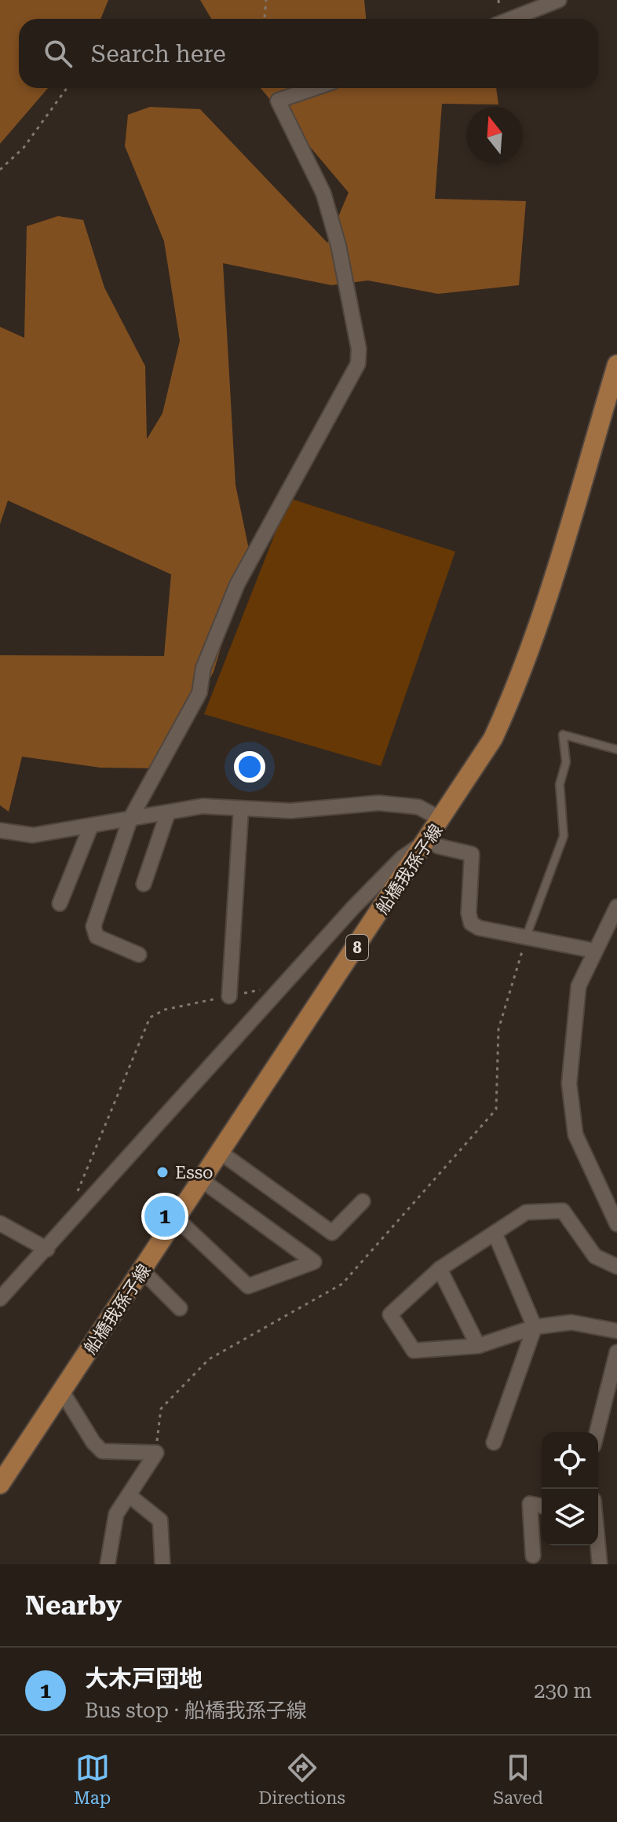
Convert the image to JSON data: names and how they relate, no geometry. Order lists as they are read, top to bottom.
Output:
{
  "streets": {
    "main road": ["船橋我孫子線", "8"]
  },
  "places": ["Esso"],
  "north": "top",
  "page": {
    "search": "Search here",
    "pins": "1",
    "heading": "Nearby",
    "list": [
      {
        "mark": "1",
        "name": "大木戸団地",
        "note": "Bus stop · 船橋我孫子線",
        "value": "230 m"
      }
    ],
    "nav": ["Map", "Directions", "Saved"]
  }
}
